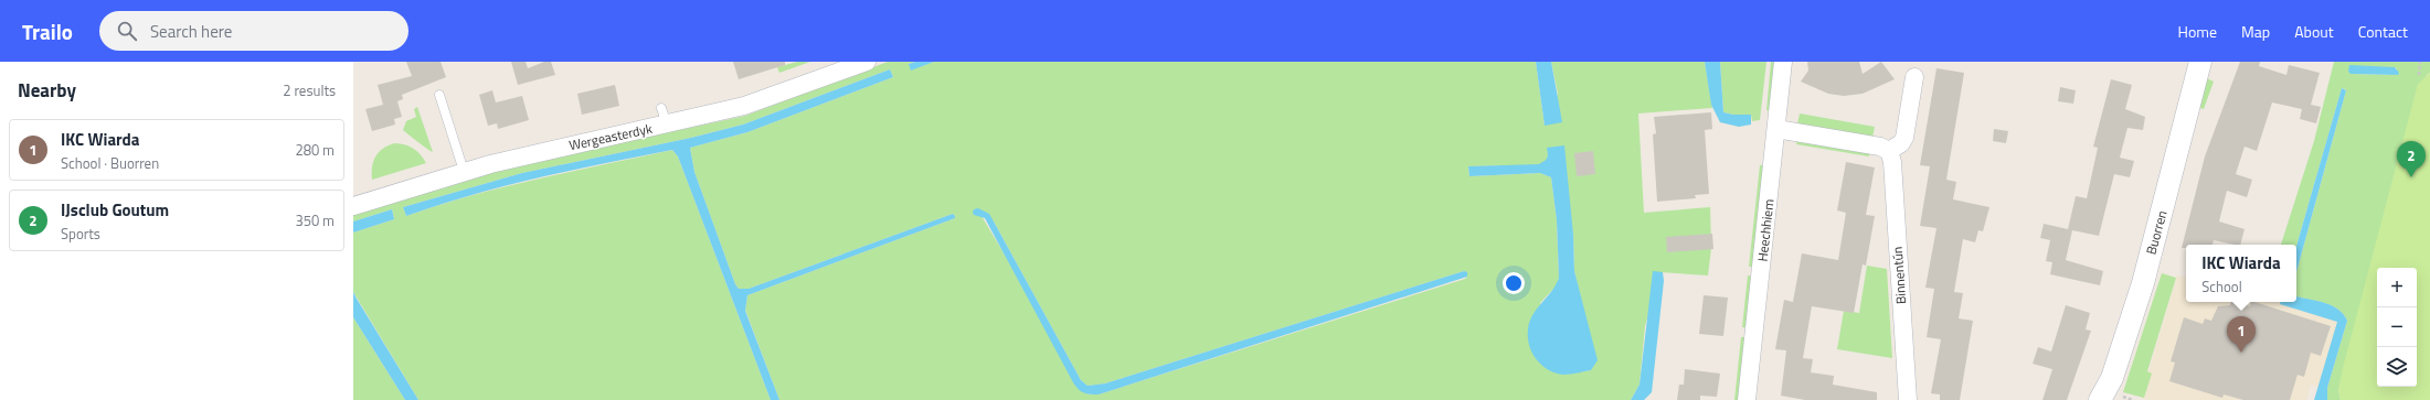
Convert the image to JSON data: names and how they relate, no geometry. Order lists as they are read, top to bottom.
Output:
{
  "streets": {
    "street": [
      "Wergeasterdyk",
      "Heechhiem",
      "Buorren",
      "Binnentún"
    ]
  },
  "page": {
    "header": "Trailo",
    "search": "Search here",
    "nav": [
      "Home",
      "Map",
      "About",
      "Contact"
    ],
    "heading": ["Nearby", "2 results"],
    "list": [
      {
        "mark": "1",
        "name": "IKC Wiarda",
        "note": "School · Buorren",
        "value": "280 m"
      },
      {
        "mark": "2",
        "name": "IJsclub Goutum",
        "note": "Sports",
        "value": "350 m"
      }
    ],
    "pins": ["2", "1"],
    "popup": ["IKC Wiarda", "School"],
    "map_buttons": ["+", "−"]
  }
}
